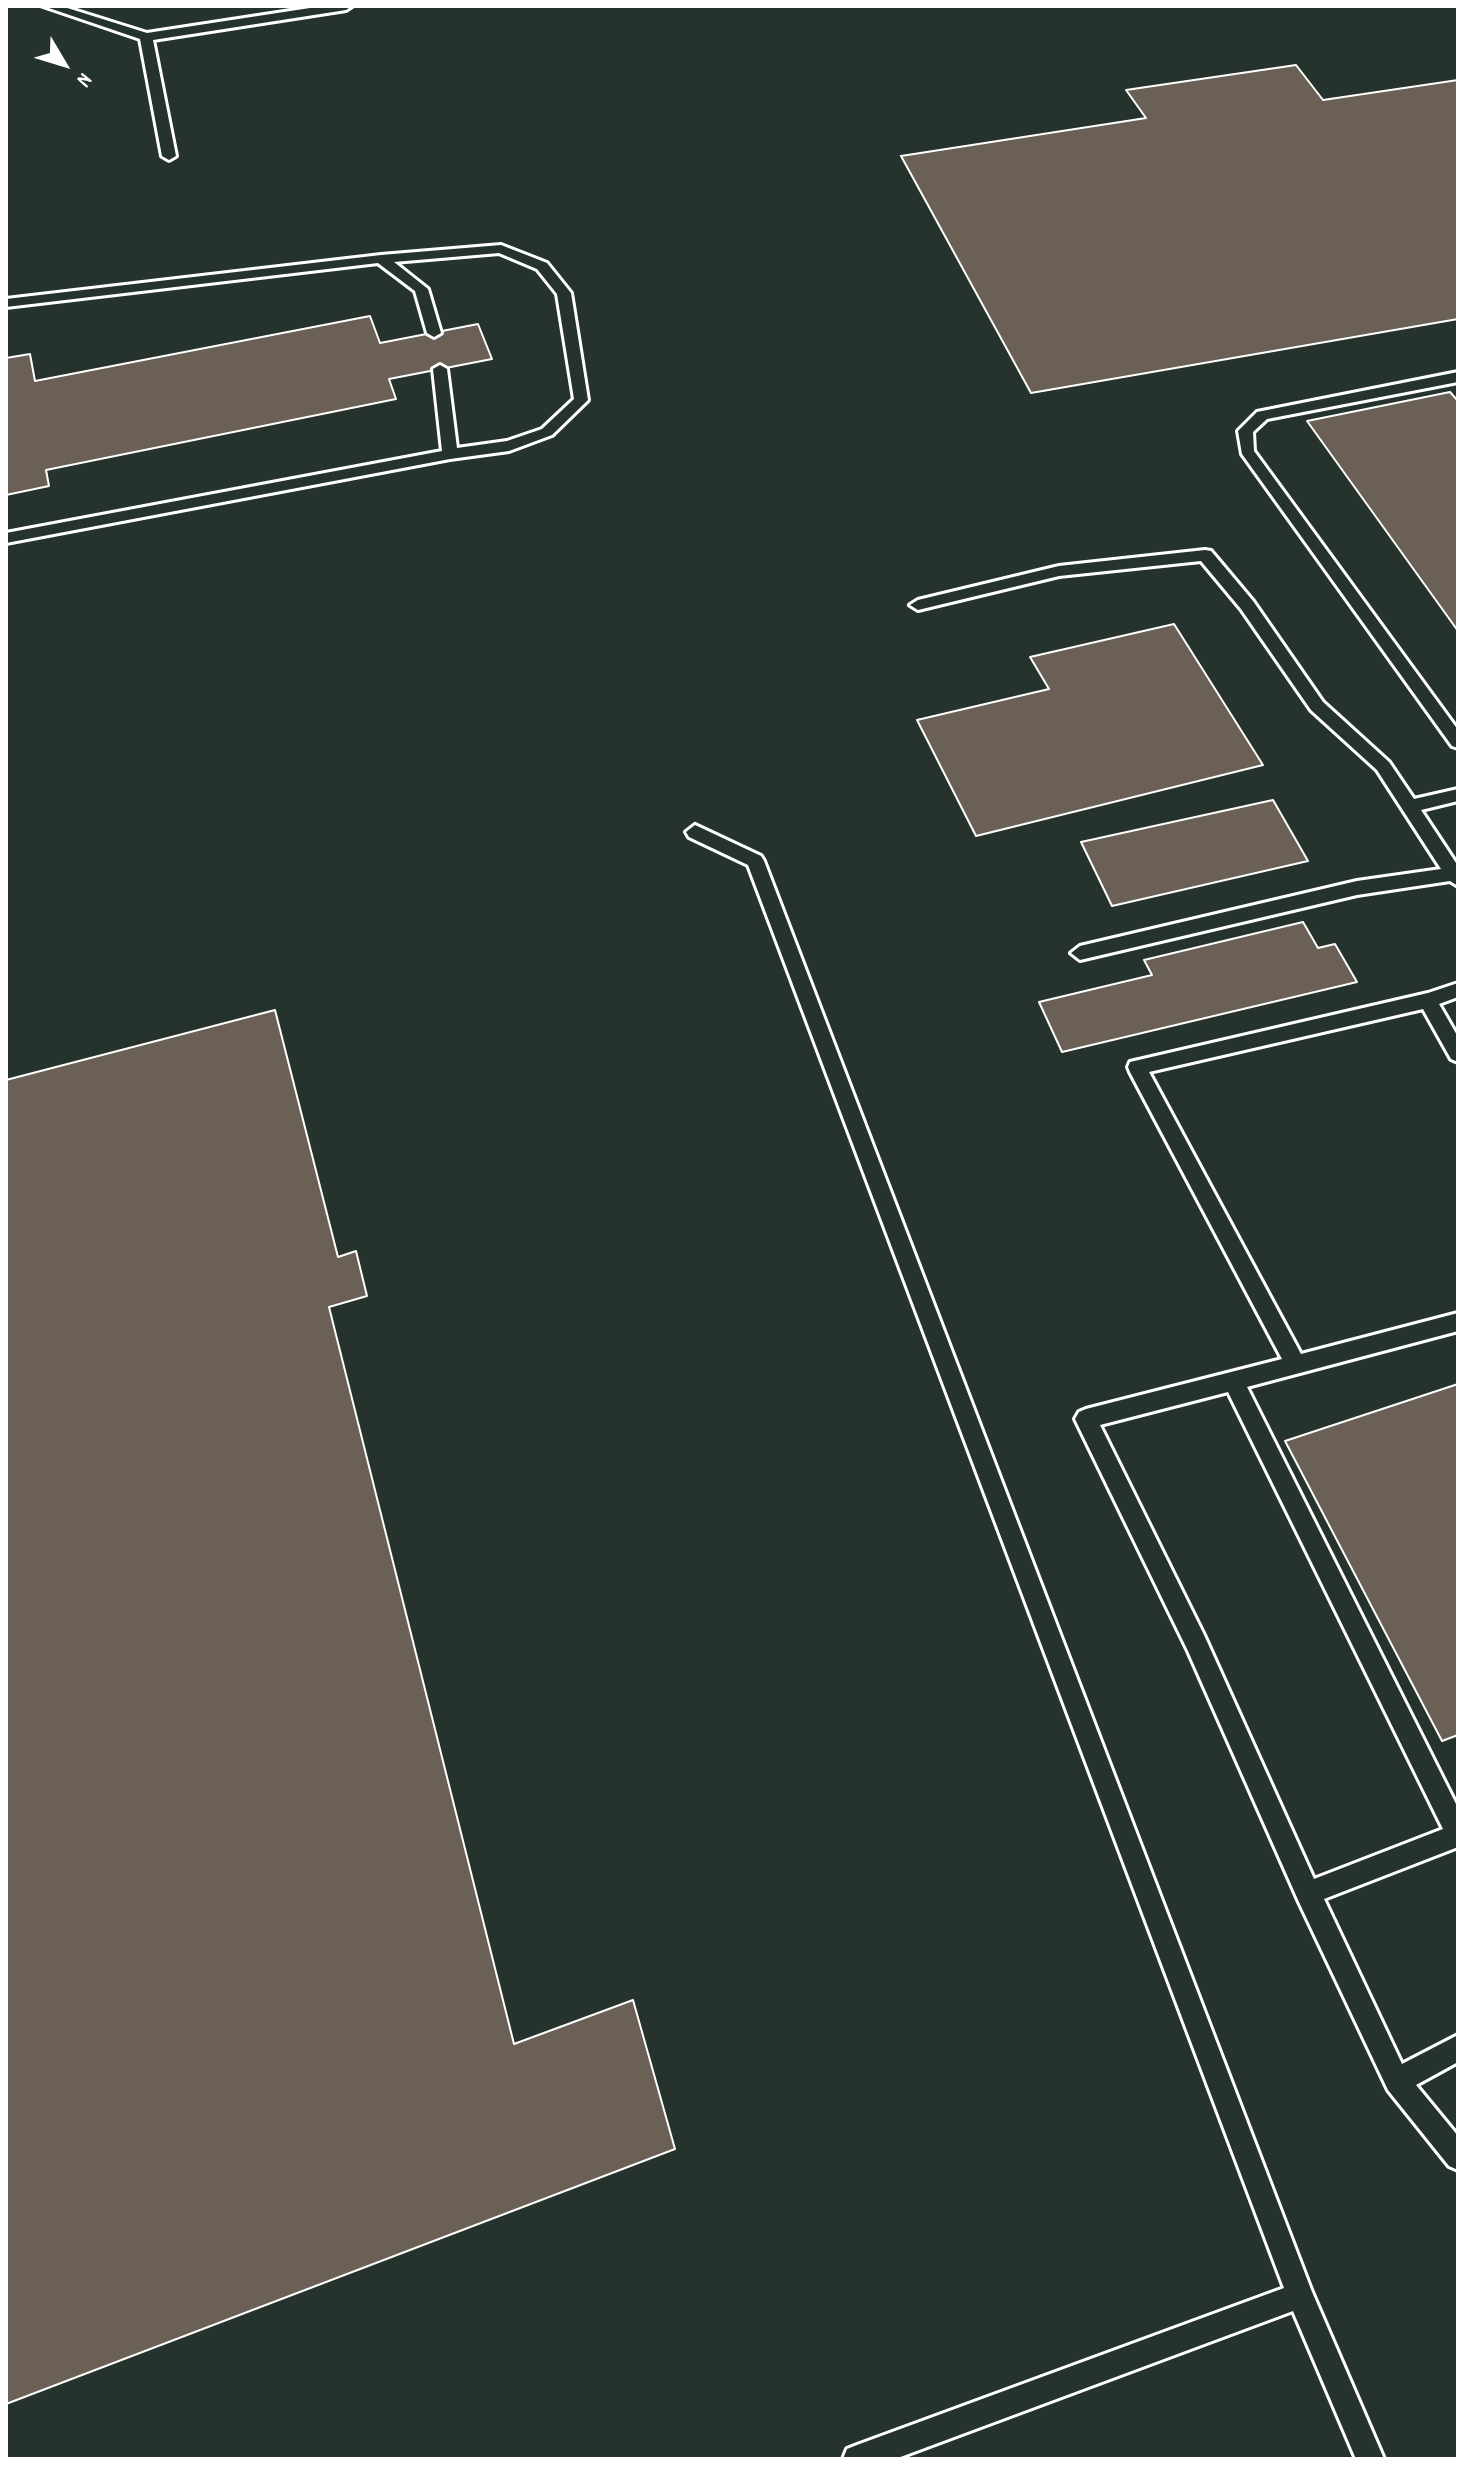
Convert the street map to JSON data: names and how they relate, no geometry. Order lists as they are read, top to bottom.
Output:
{
  "north": "bottom right"
}
